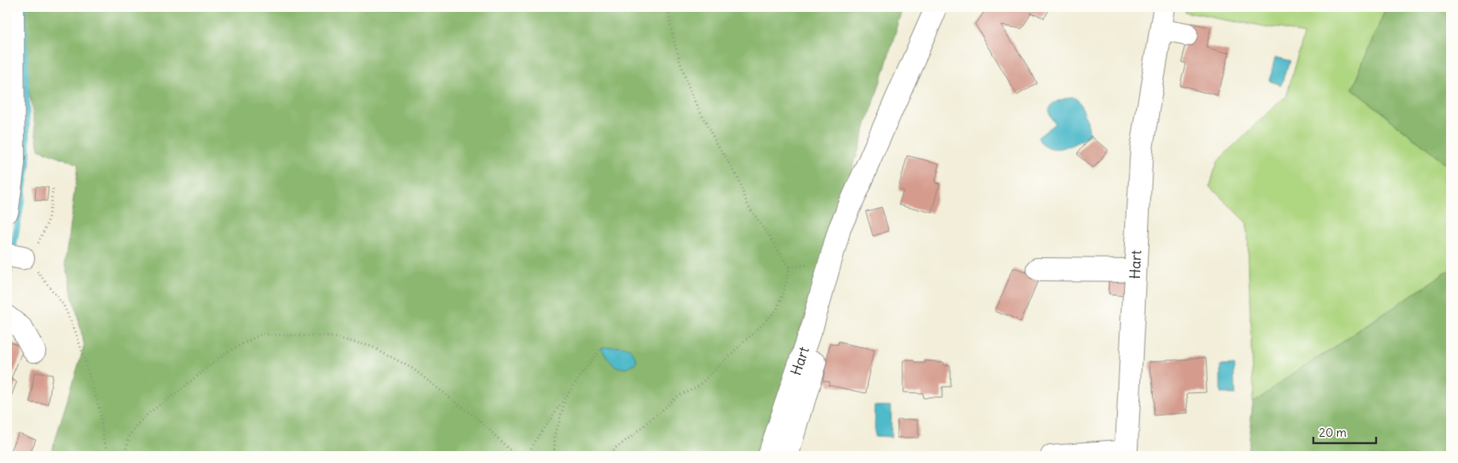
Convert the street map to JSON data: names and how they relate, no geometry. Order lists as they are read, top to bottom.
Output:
{
  "streets": {
    "street": ["Hart"]
  },
  "scale_bar": "20 m"
}
